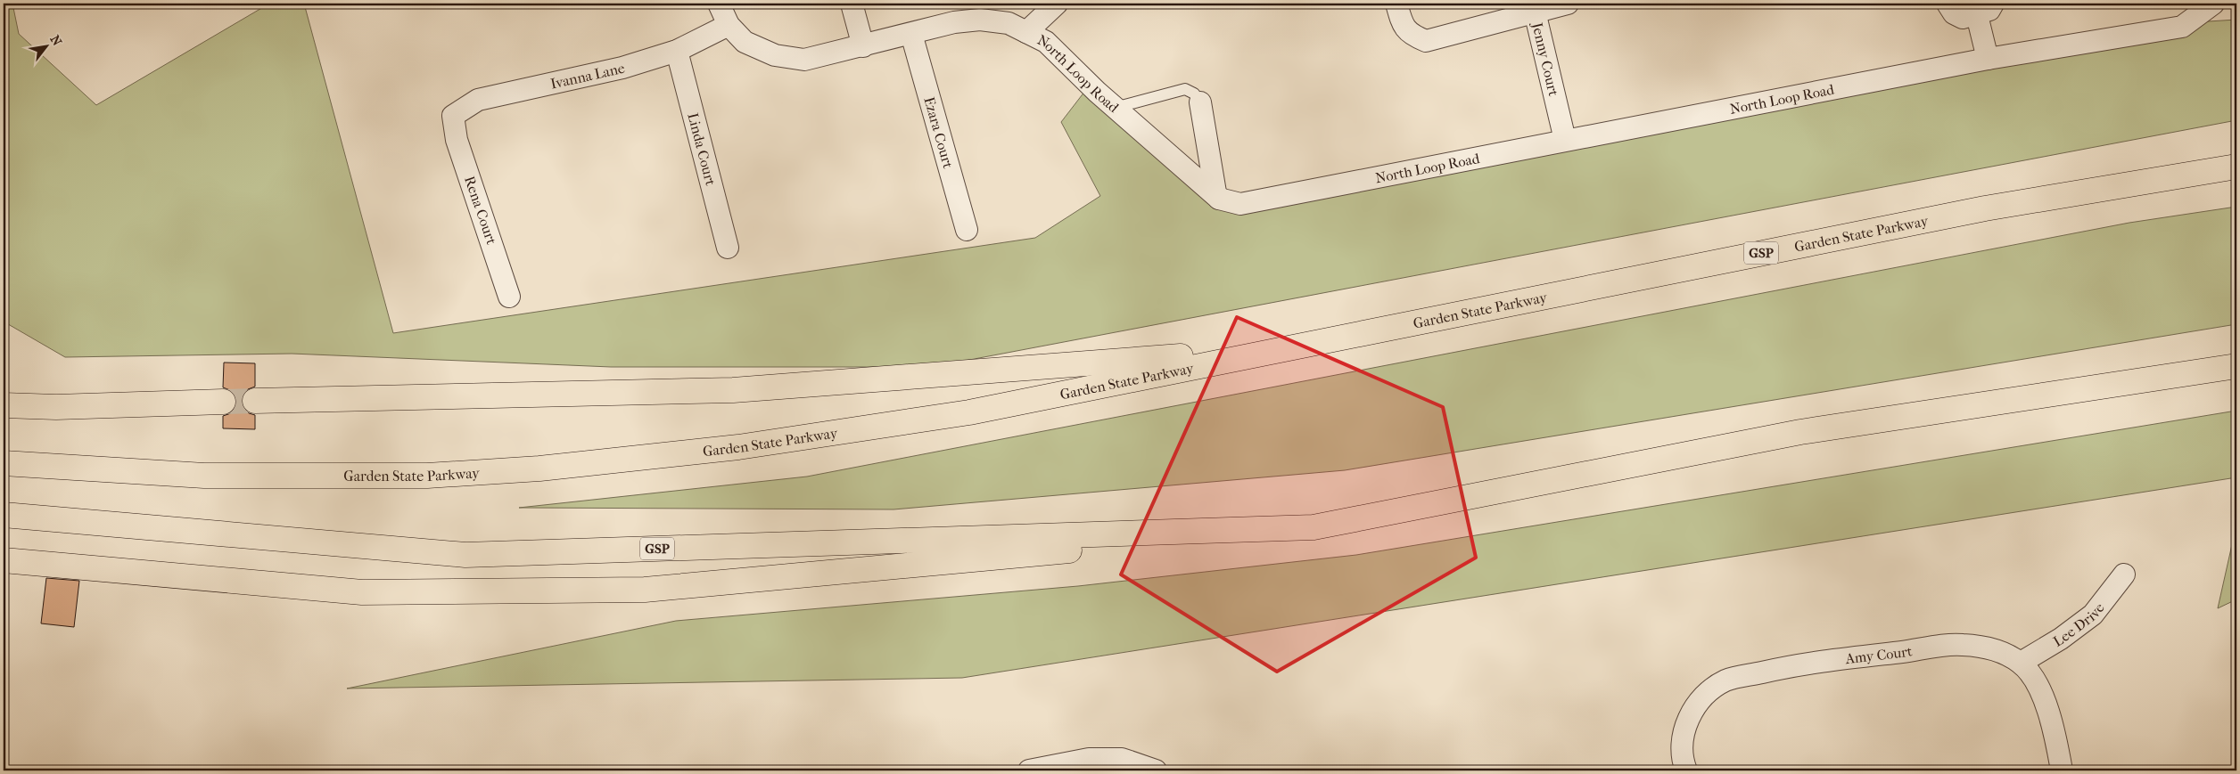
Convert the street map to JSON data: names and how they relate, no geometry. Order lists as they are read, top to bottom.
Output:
{
  "streets": {
    "highway": ["Garden State Parkway", "GSP"],
    "street": [
      "Jenny Court",
      "Ivanna Lane",
      "North Loop Road",
      "Ezara Court",
      "Linda Court",
      "Rena Court",
      "Lee Drive",
      "Amy Court"
    ]
  },
  "crossings": [
    ["Jenny Court", "North Loop Road"],
    ["Ivanna Lane", "North Loop Road"],
    ["Ivanna Lane", "Linda Court"],
    ["Ivanna Lane", "Rena Court"],
    ["North Loop Road", "Ezara Court"],
    ["Lee Drive", "Amy Court"]
  ],
  "north": "top right"
}
